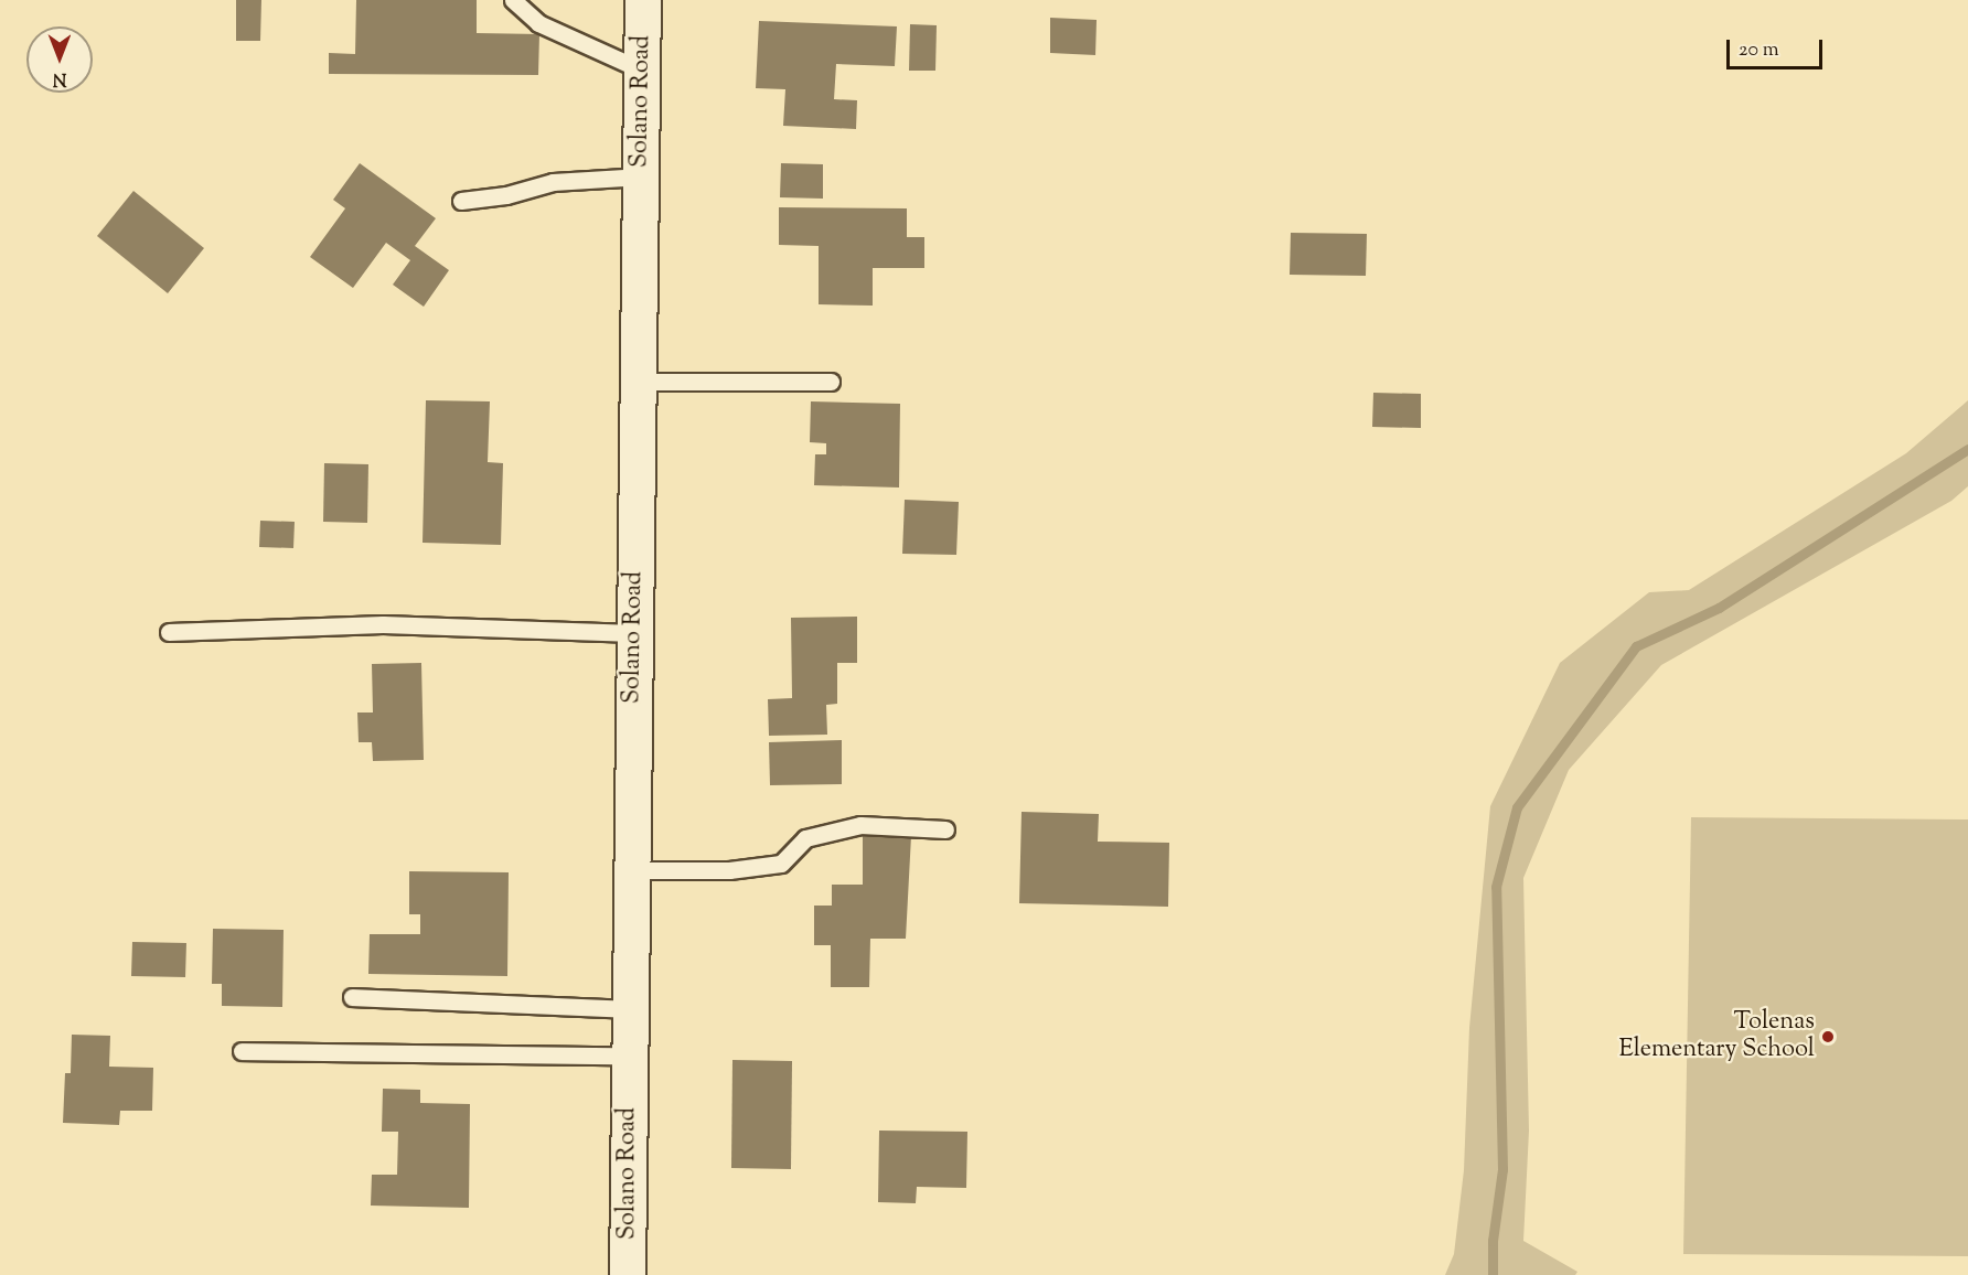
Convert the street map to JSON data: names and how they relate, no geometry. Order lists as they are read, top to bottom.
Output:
{
  "streets": {
    "street": ["Solano Road"]
  },
  "places": ["Tolenas Elementary School"],
  "scale_bar": "20 m",
  "north": "bottom"
}
